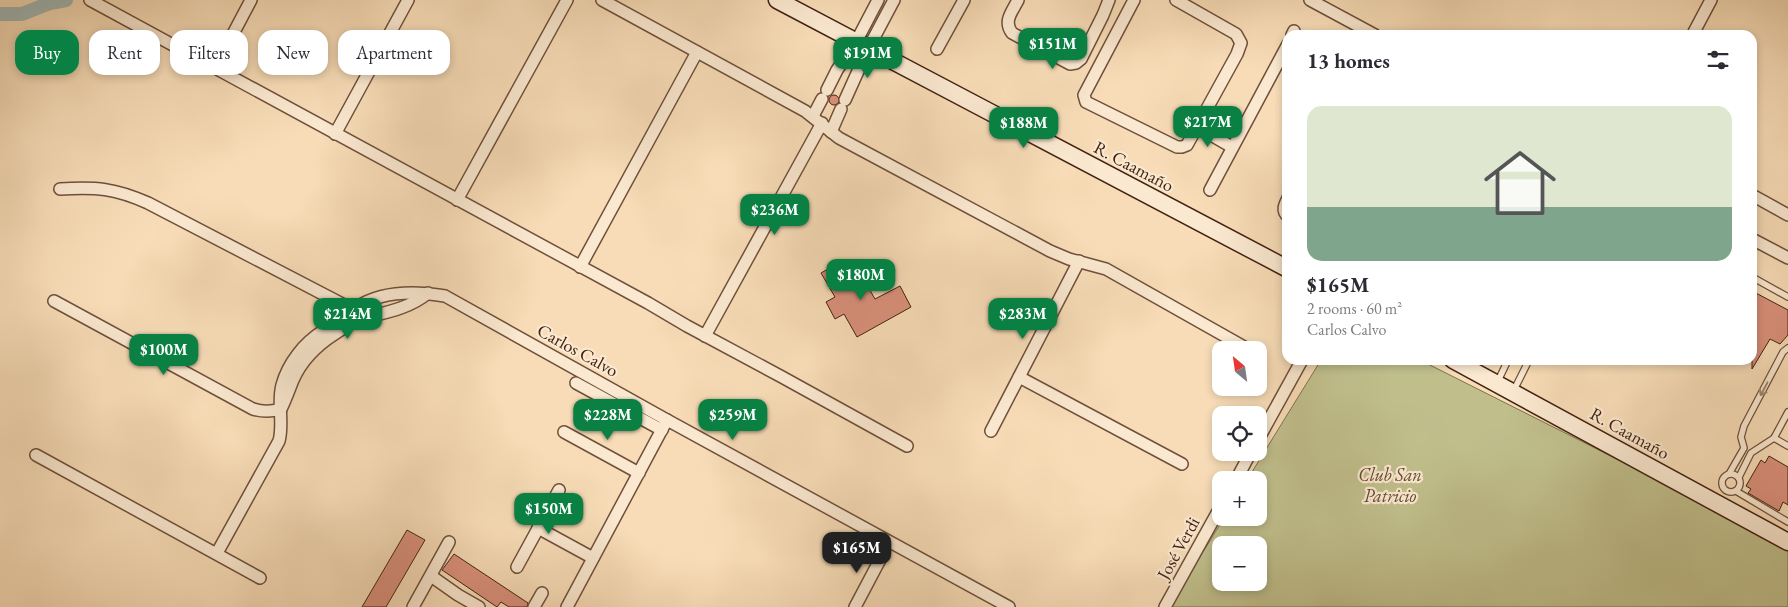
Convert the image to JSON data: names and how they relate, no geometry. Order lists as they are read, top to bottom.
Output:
{
  "streets": {
    "street": ["R. Caamaño", "Carlos Calvo", "José Verdi"]
  },
  "parks": ["Club San Patricio"],
  "north": "top left",
  "page": {
    "price": [
      "$151M",
      "$191M",
      "$217M",
      "$188M",
      "$236M",
      "$180M",
      "$214M",
      "$283M",
      "$100M",
      "$228M",
      "$259M",
      "$150M",
      "$165M"
    ],
    "chip": [
      "Buy",
      "Rent",
      "Filters",
      "New",
      "Apartment"
    ],
    "heading": "13 homes",
    "list": [
      {
        "name": "$165M",
        "note": "2 rooms · 60 m² · Carlos Calvo"
      }
    ],
    "map_buttons": ["+", "−"]
  }
}
